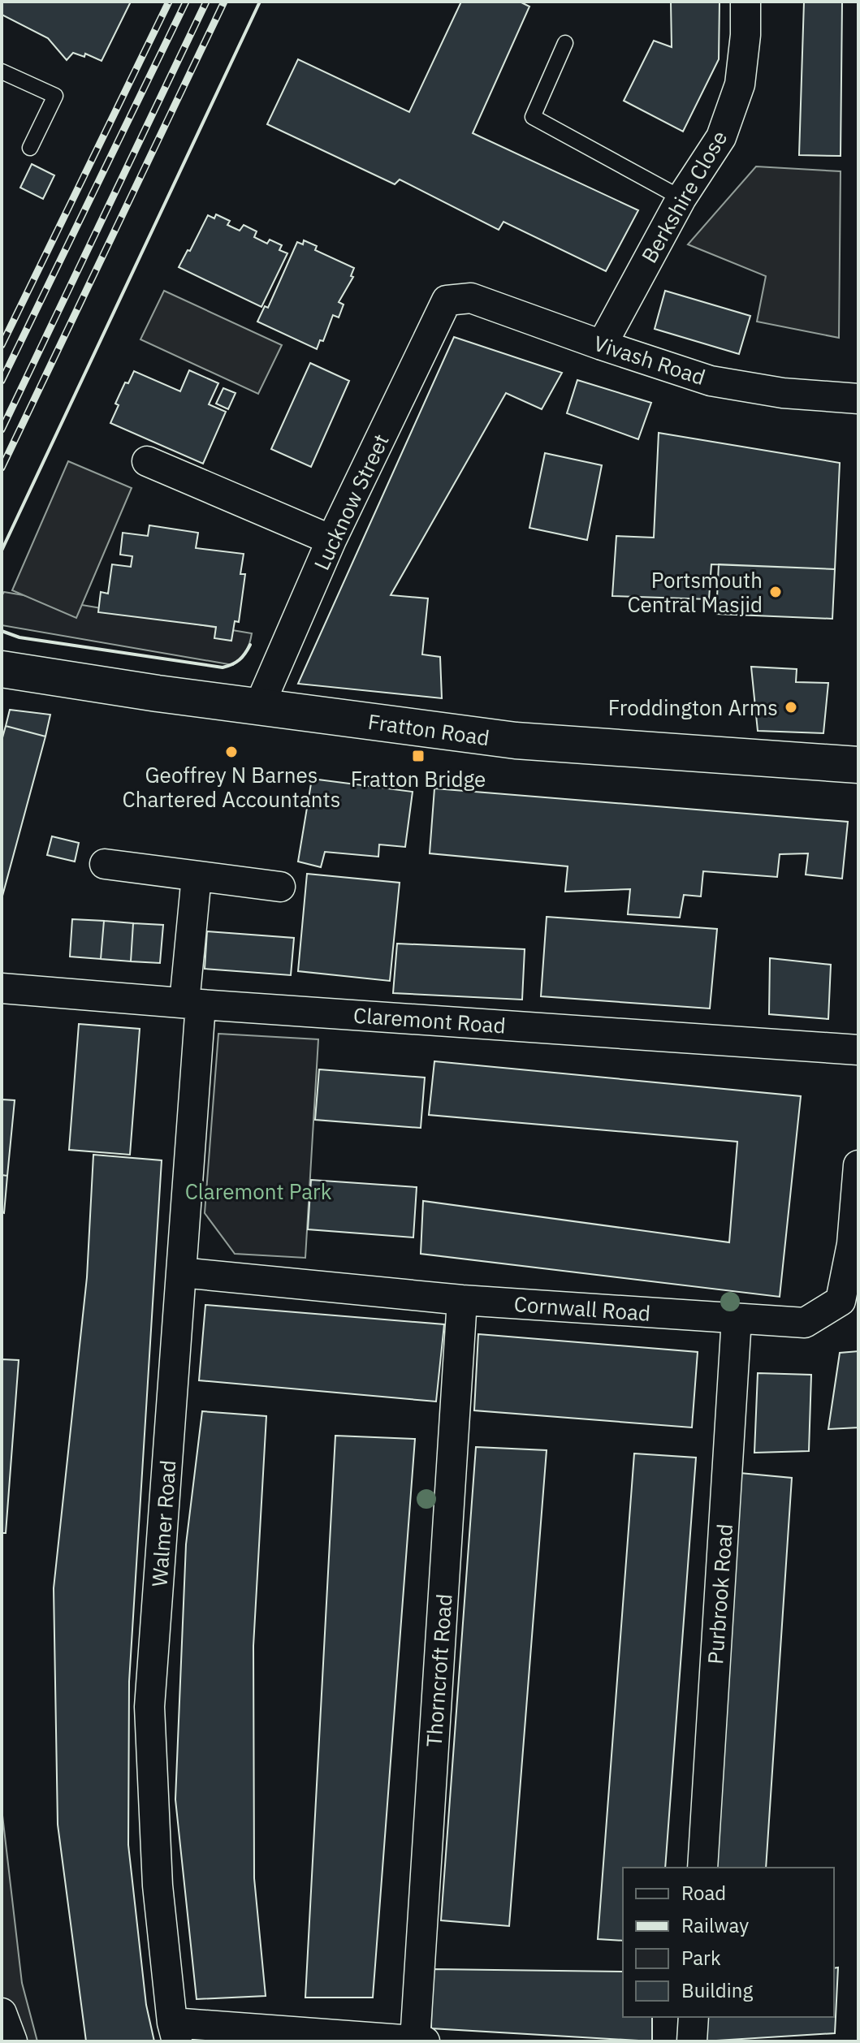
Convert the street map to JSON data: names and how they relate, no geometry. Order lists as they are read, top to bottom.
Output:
{
  "streets": {
    "main road": ["Fratton Road"],
    "street": [
      "Berkshire Close",
      "Vivash Road",
      "Lucknow Street",
      "Claremont Road",
      "Cornwall Road",
      "Walmer Road",
      "Purbrook Road",
      "Thorncroft Road"
    ]
  },
  "crossings": [
    ["Berkshire Close", "Vivash Road"],
    ["Vivash Road", "Lucknow Street"],
    ["Lucknow Street", "Fratton Road"],
    ["Claremont Road", "Walmer Road"],
    ["Cornwall Road", "Walmer Road"],
    ["Cornwall Road", "Purbrook Road"],
    ["Cornwall Road", "Thorncroft Road"]
  ],
  "parks": ["Claremont Park"],
  "places": {
    "other": ["Portsmouth Central Masjid", "Froddington Arms", "Geoffrey N Barnes Chartered Accountants"],
    "transit": ["Fratton Bridge"]
  },
  "legend": [
    "Road",
    "Railway",
    "Park",
    "Building"
  ]
}
